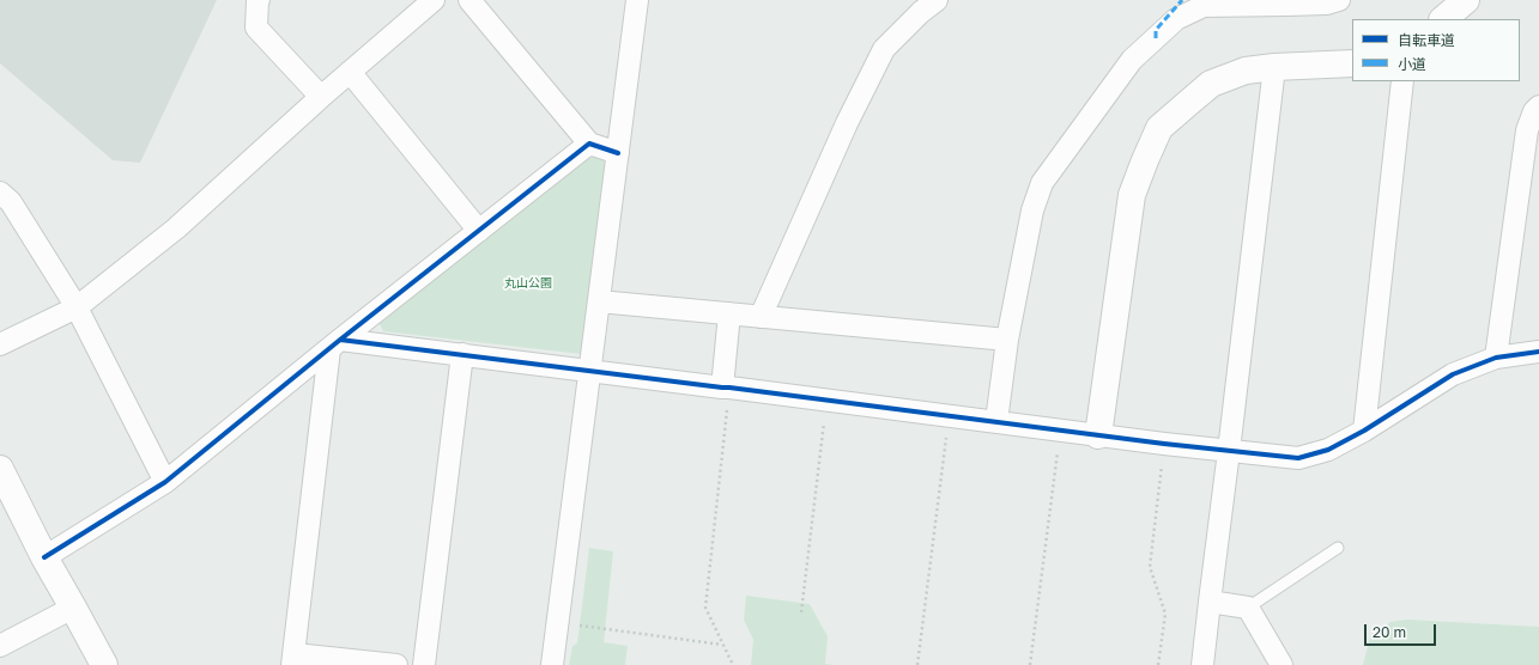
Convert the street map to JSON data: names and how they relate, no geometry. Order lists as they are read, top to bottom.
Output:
{
  "parks": ["丸山公園"],
  "legend": ["自転車道", "小道"],
  "scale_bar": "20 m"
}
